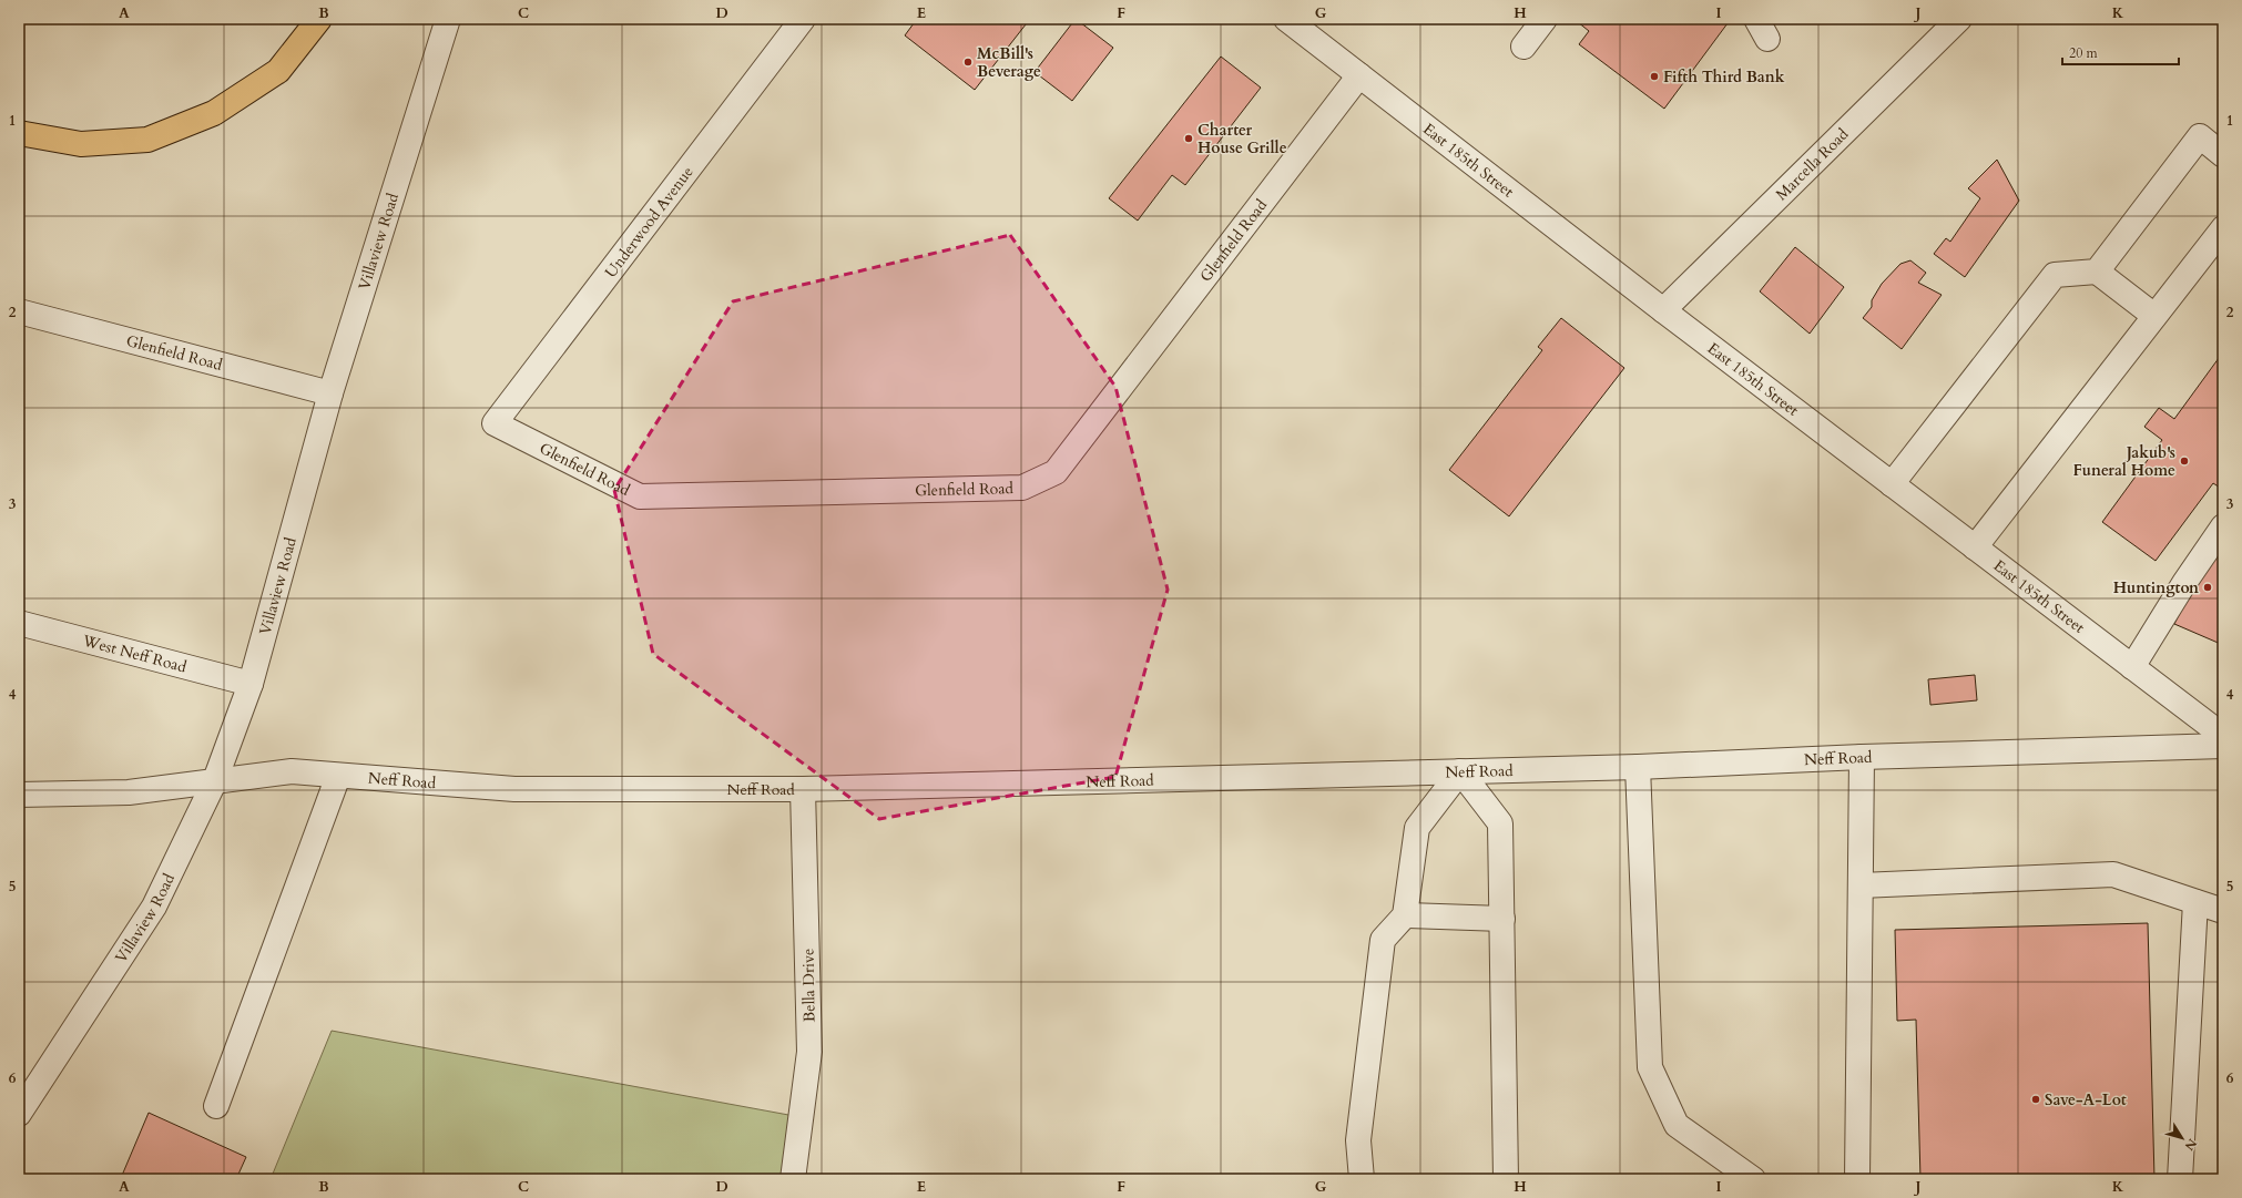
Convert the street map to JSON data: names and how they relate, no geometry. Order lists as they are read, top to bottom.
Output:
{
  "streets": {
    "street": [
      "East 185th Street",
      "Marcella Road",
      "Underwood Avenue",
      "Glenfield Road",
      "Villaview Road",
      "West Neff Road",
      "Neff Road",
      "Bella Drive"
    ]
  },
  "crossings": [
    ["East 185th Street", "Marcella Road"],
    ["East 185th Street", "Glenfield Road"],
    ["Underwood Avenue", "Glenfield Road"],
    ["Glenfield Road", "Villaview Road"],
    ["Villaview Road", "West Neff Road"],
    ["Villaview Road", "Neff Road"],
    ["Neff Road", "Bella Drive"]
  ],
  "places": [
    "McBill's Beverage",
    "Fifth Third Bank",
    "Charter House Grille",
    "Jakub's Funeral Home",
    "Huntington",
    "Save-A-Lot"
  ],
  "scale_bar": "20 m",
  "north": "bottom right",
  "grid": {
    "columns": [
      "A",
      "B",
      "C",
      "D",
      "E",
      "F",
      "G",
      "H",
      "I",
      "J",
      "K"
    ],
    "rows": [
      "1",
      "2",
      "3",
      "4",
      "5",
      "6"
    ]
  }
}
